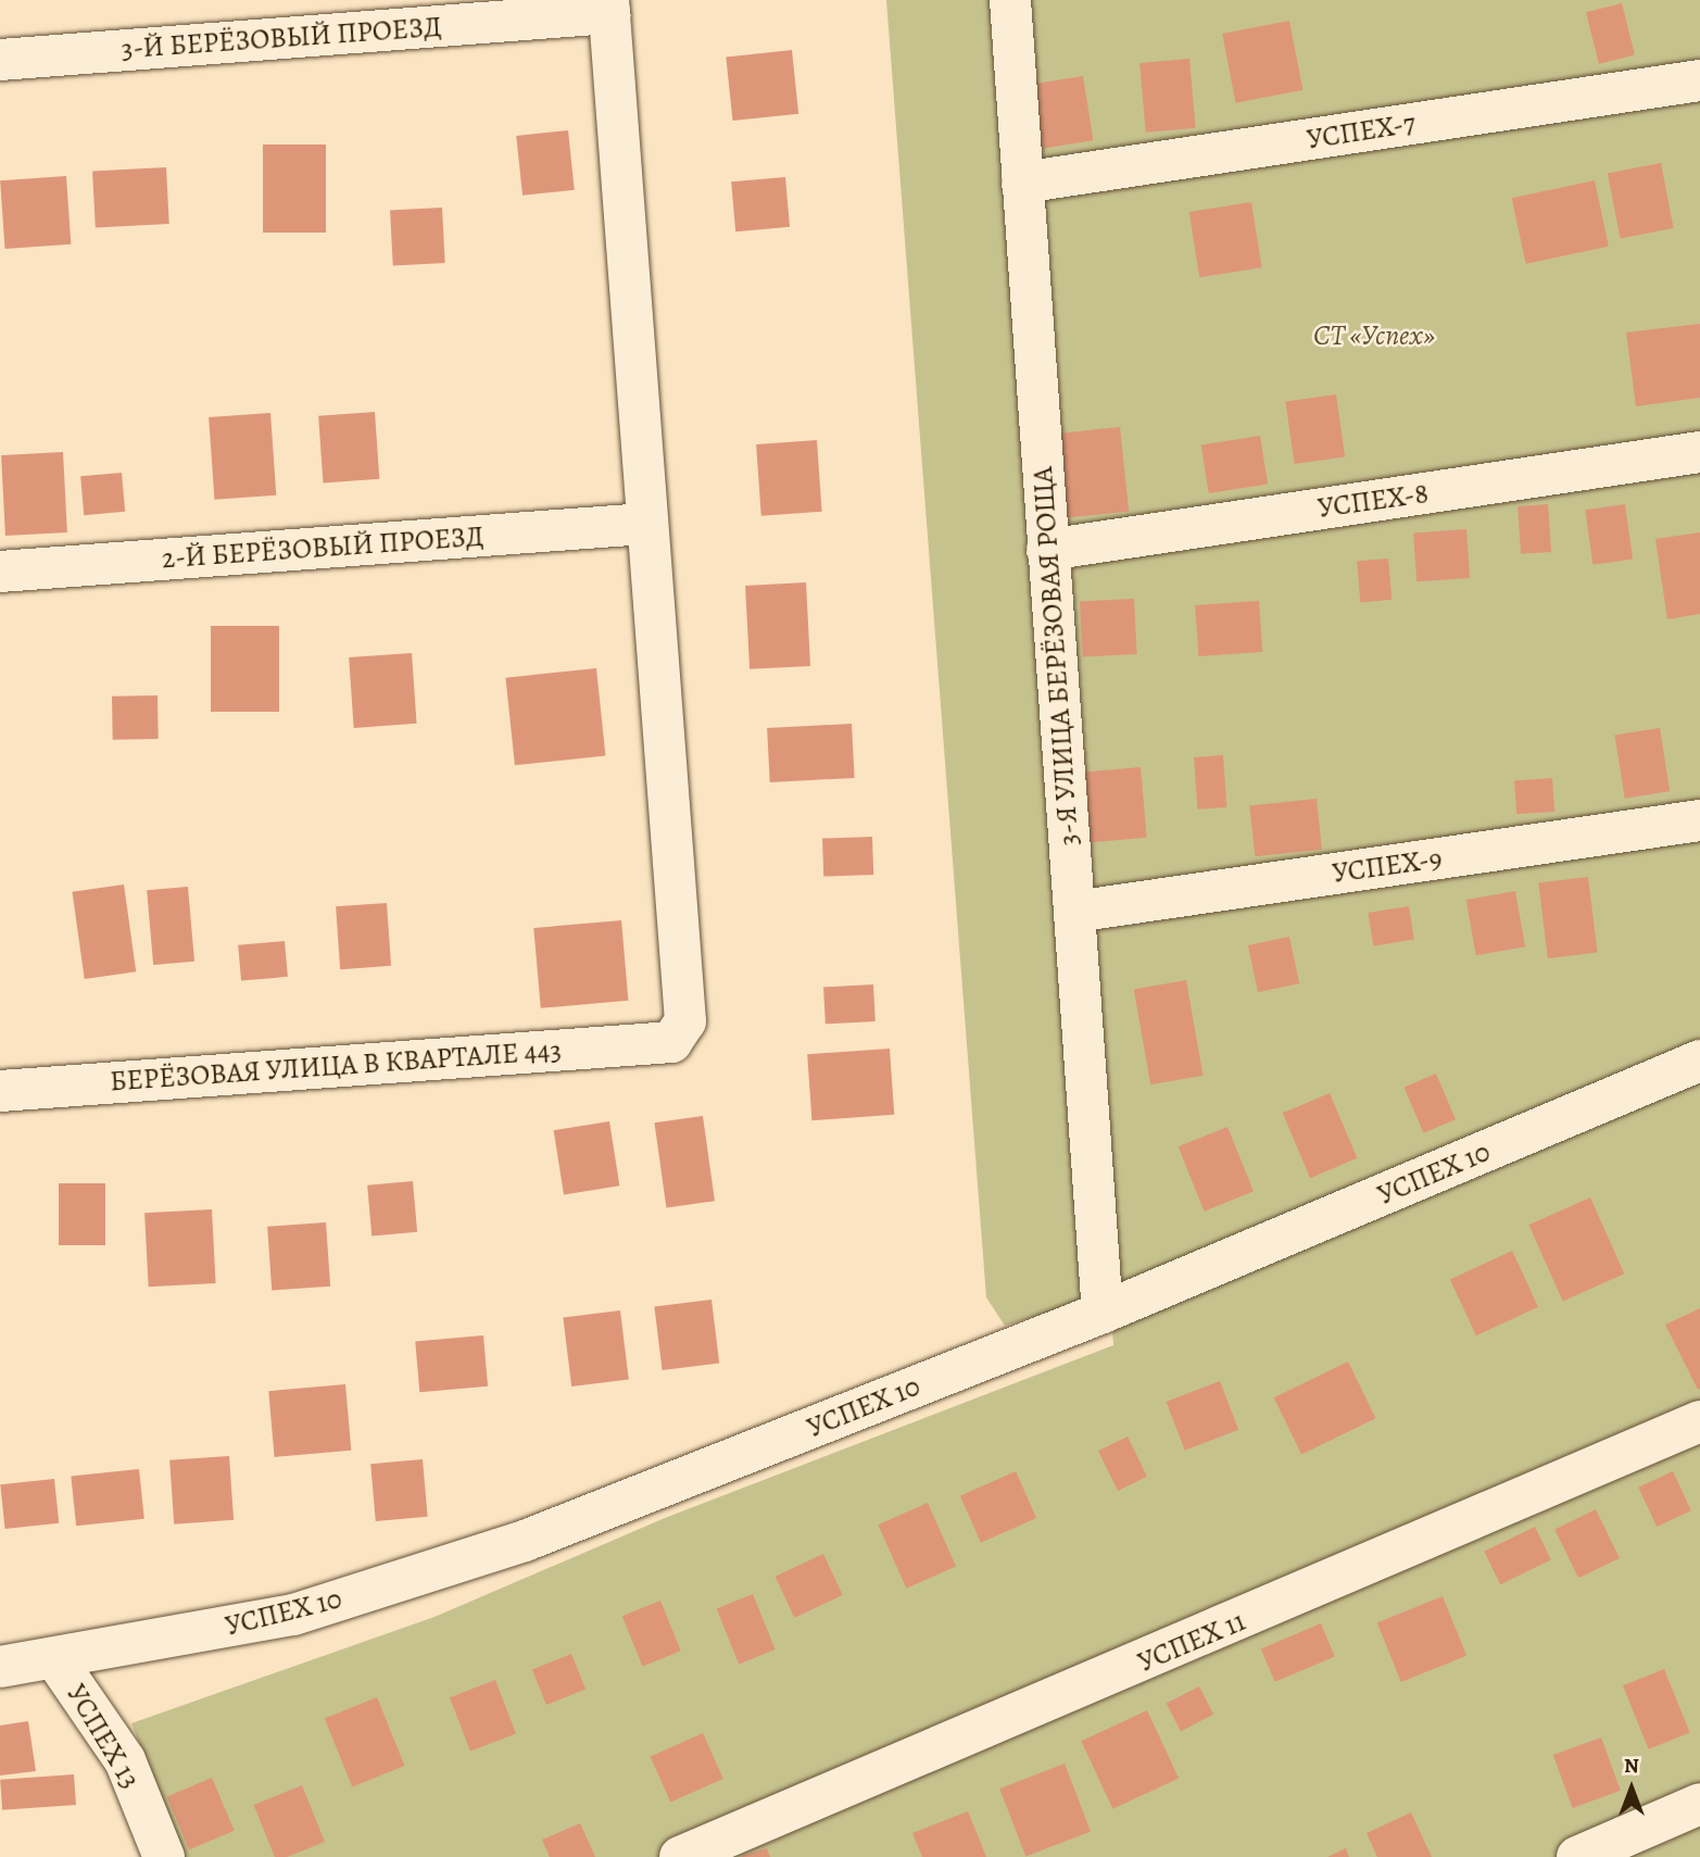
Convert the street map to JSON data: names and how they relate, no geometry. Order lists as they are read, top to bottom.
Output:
{
  "streets": {
    "street": [
      "3-Й БЕРЁЗОВЫЙ ПРОЕЗД",
      "УСПЕХ-7",
      "УСПЕХ-8",
      "2-Й БЕРЁЗОВЫЙ ПРОЕЗД",
      "3-Я УЛИЦА БЕРЁЗОВАЯ РОЩА",
      "УСПЕХ-9",
      "БЕРЁЗОВАЯ УЛИЦА В КВАРТАЛЕ 443",
      "УСПЕХ 10",
      "УСПЕХ 11",
      "УСПЕХ 13"
    ]
  },
  "crossings": [
    ["УСПЕХ-7", "3-Я УЛИЦА БЕРЁЗОВАЯ РОЩА"],
    ["УСПЕХ-8", "3-Я УЛИЦА БЕРЁЗОВАЯ РОЩА"],
    ["2-Й БЕРЁЗОВЫЙ ПРОЕЗД", "БЕРЁЗОВАЯ УЛИЦА В КВАРТАЛЕ 443"],
    ["3-Я УЛИЦА БЕРЁЗОВАЯ РОЩА", "УСПЕХ-9"],
    ["3-Я УЛИЦА БЕРЁЗОВАЯ РОЩА", "УСПЕХ 10"],
    ["УСПЕХ 10", "УСПЕХ 13"]
  ],
  "parks": ["СТ «Успех»"],
  "north": "top"
}
